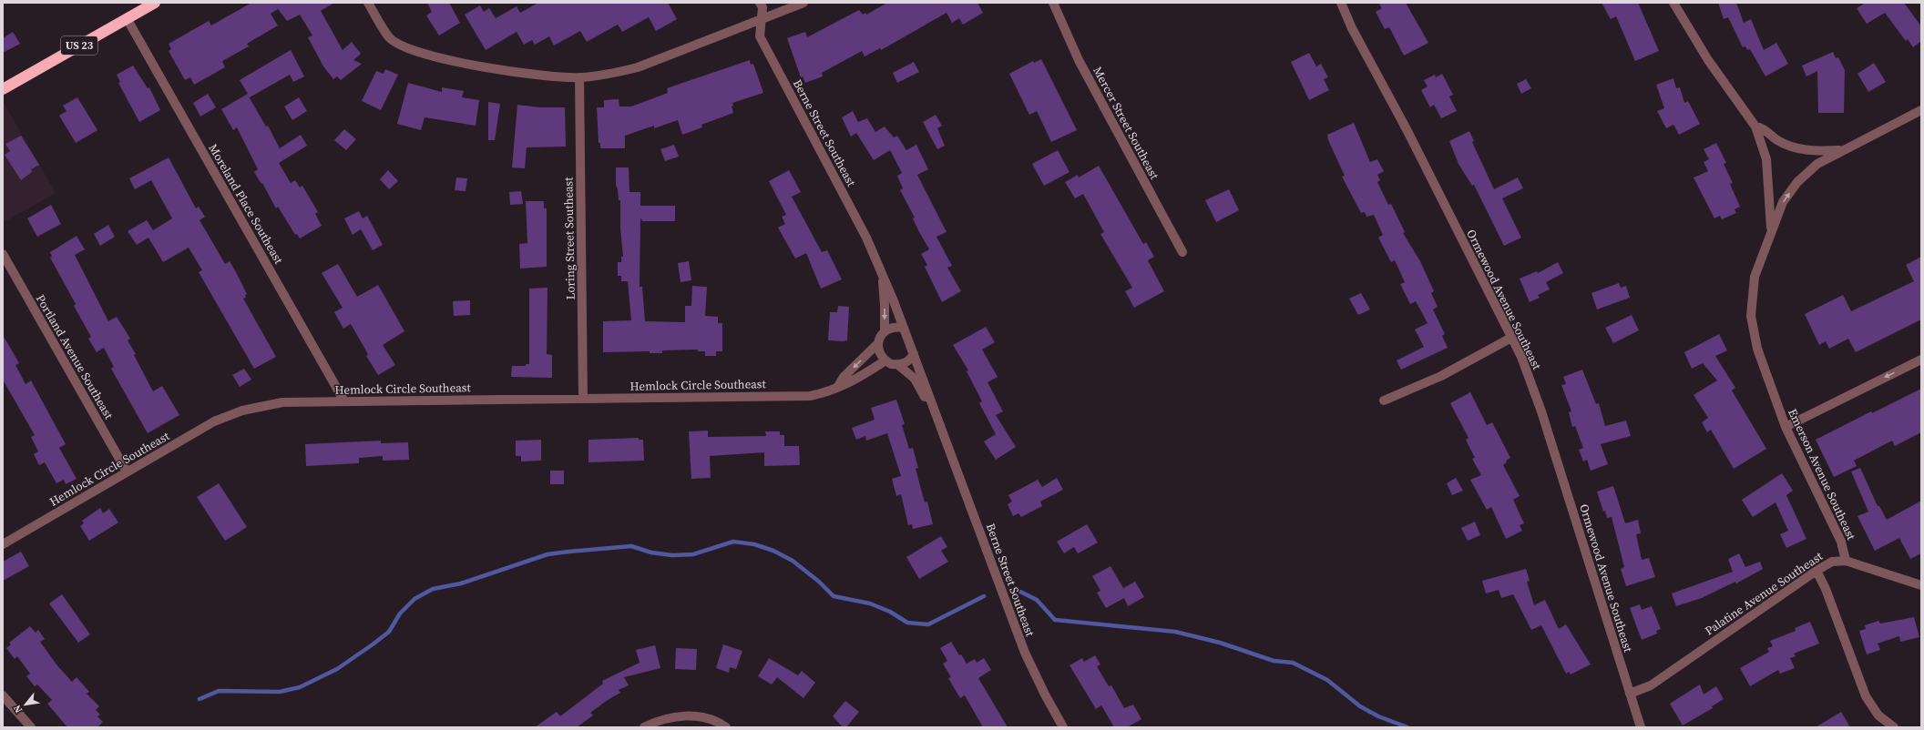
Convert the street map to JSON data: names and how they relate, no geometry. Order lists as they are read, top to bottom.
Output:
{
  "streets": {
    "highway": ["US 23"],
    "street": [
      "Mercer Street Southeast",
      "Berne Street Southeast",
      "Moreland Place Southeast",
      "Loring Street Southeast",
      "Ormewood Avenue Southeast",
      "Portland Avenue Southeast",
      "Hemlock Circle Southeast",
      "Emerson Avenue Southeast",
      "Palatine Avenue Southeast"
    ]
  },
  "crossings": [
    ["US 23", "Moreland Place Southeast"],
    ["Berne Street Southeast", "Hemlock Circle Southeast"],
    ["Moreland Place Southeast", "Hemlock Circle Southeast"],
    ["Loring Street Southeast", "Hemlock Circle Southeast"],
    ["Ormewood Avenue Southeast", "Palatine Avenue Southeast"],
    ["Portland Avenue Southeast", "Hemlock Circle Southeast"],
    ["Emerson Avenue Southeast", "Palatine Avenue Southeast"]
  ],
  "north": "bottom left"
}
